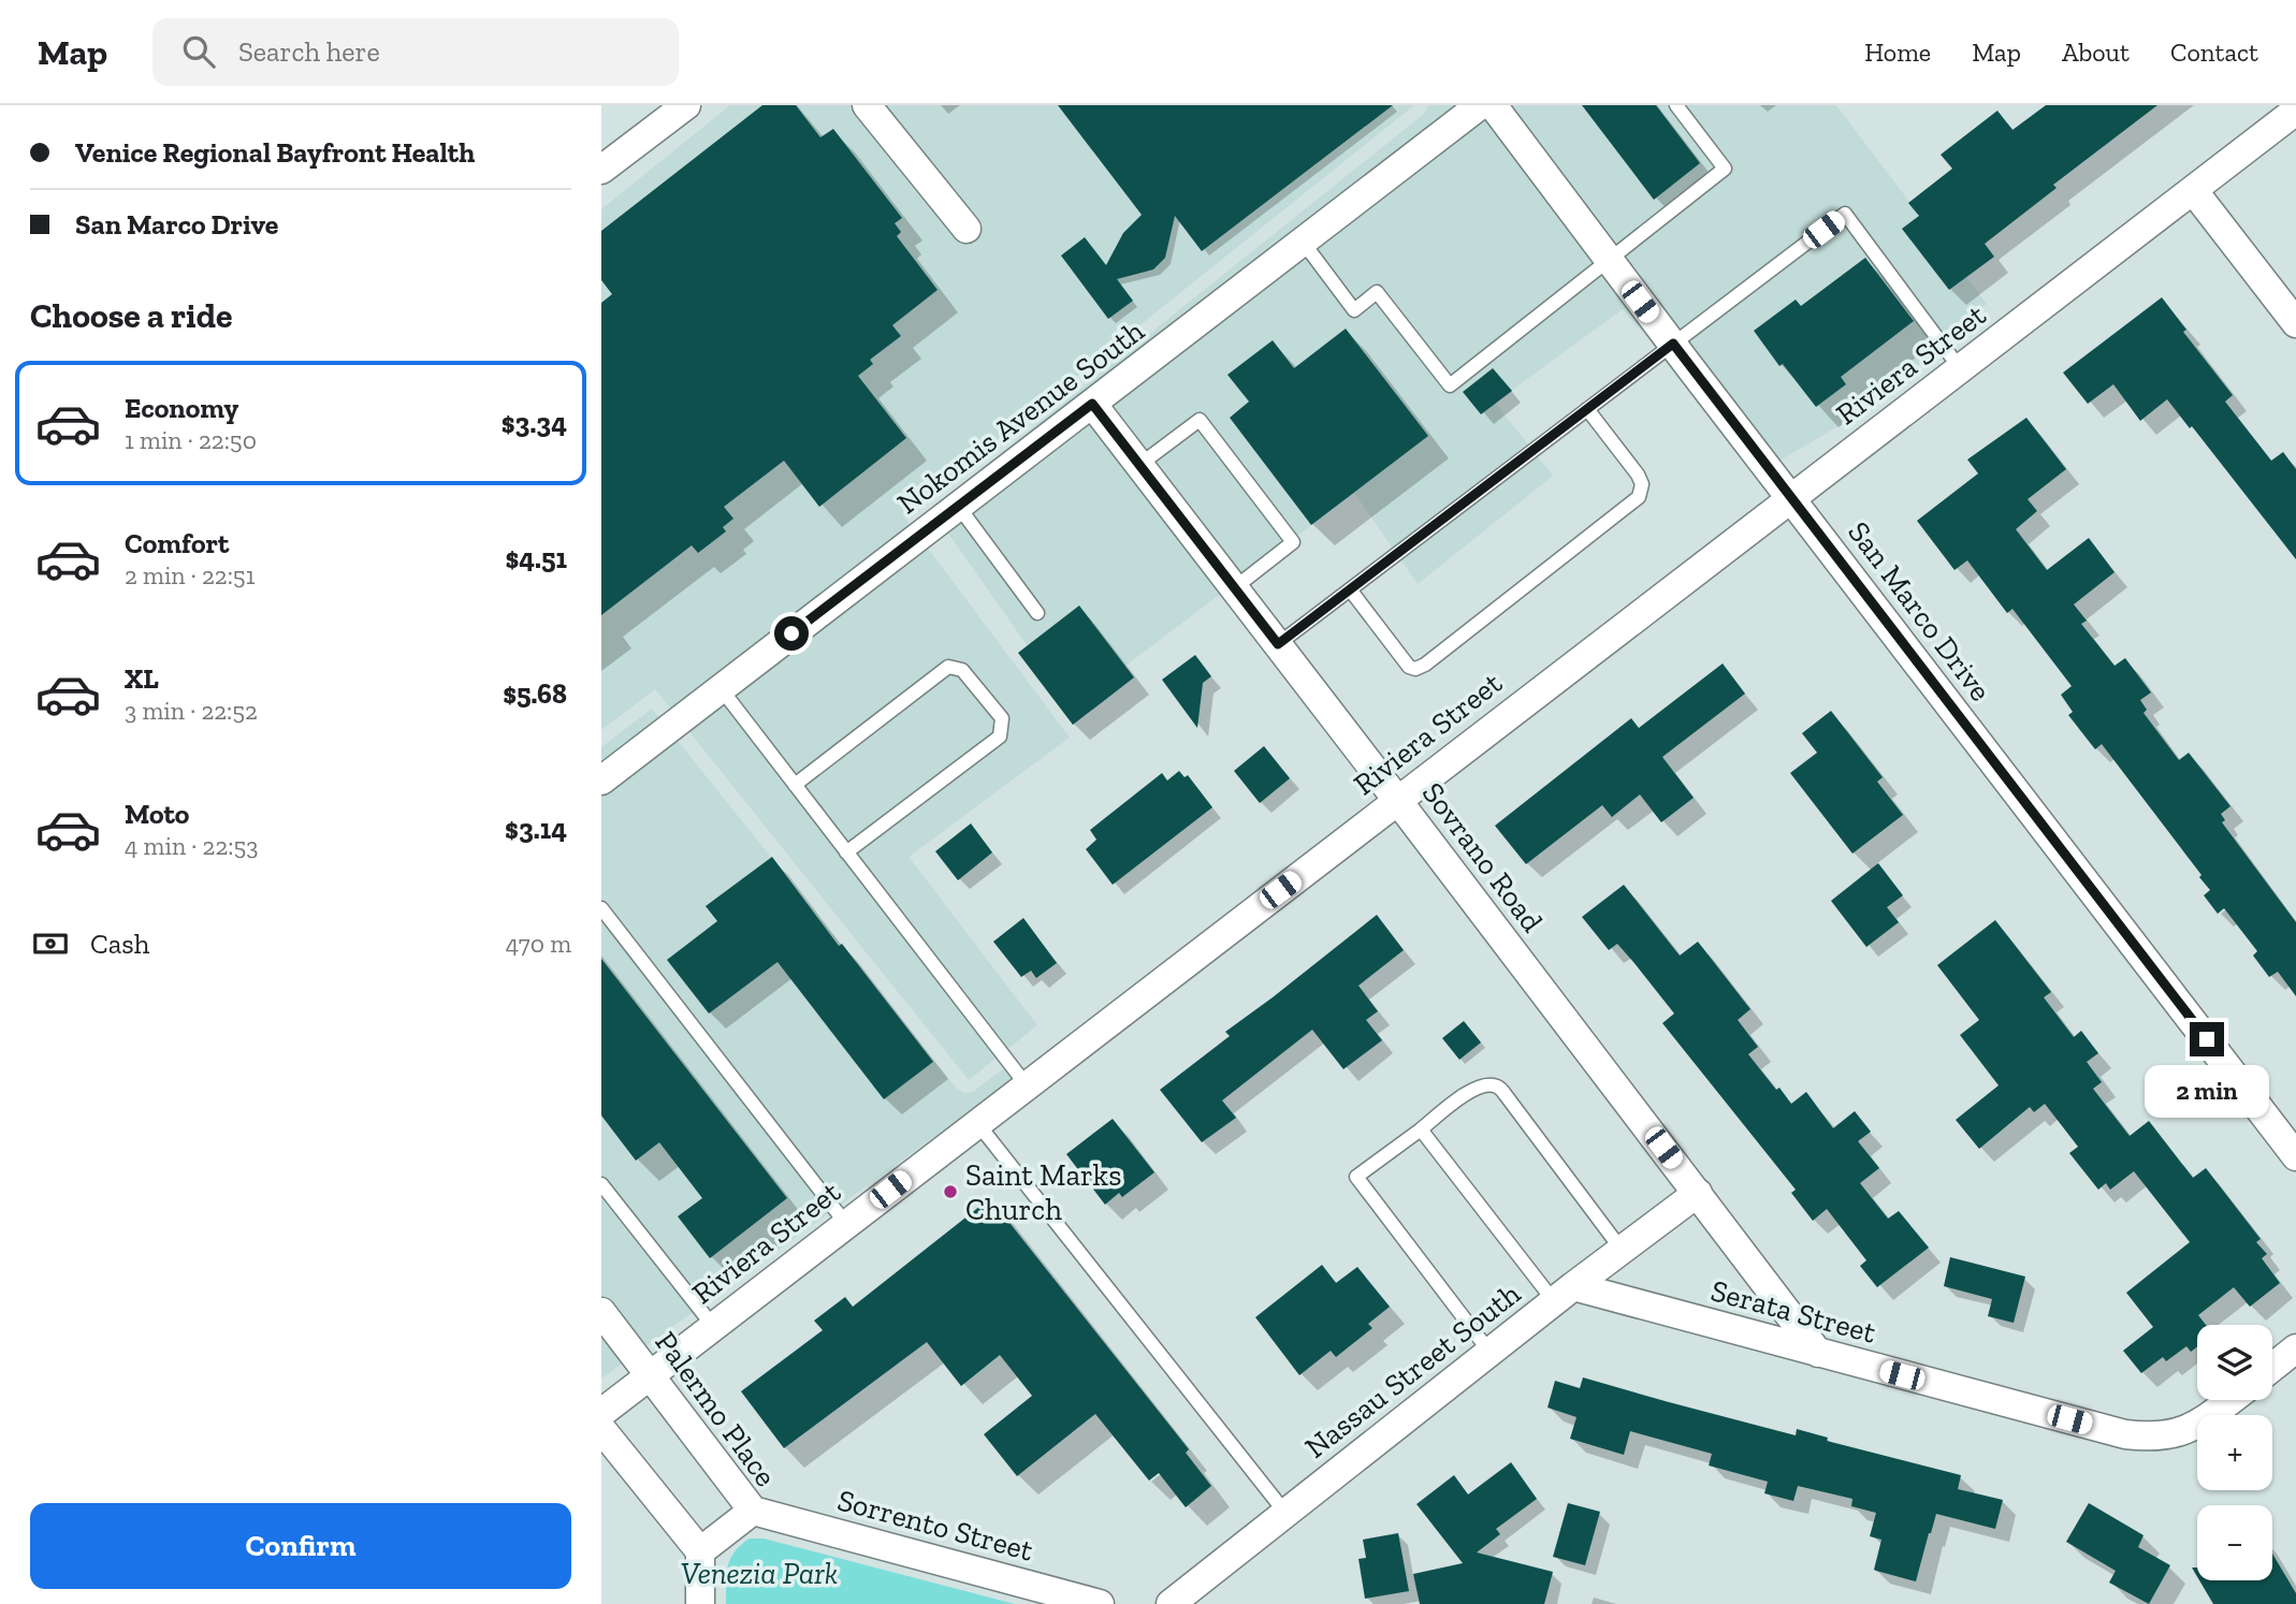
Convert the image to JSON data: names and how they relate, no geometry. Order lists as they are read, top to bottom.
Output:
{
  "streets": {
    "street": [
      "Riviera Street",
      "Nokomis Avenue South",
      "San Marco Drive",
      "Sovrano Road",
      "Serata Street",
      "Nassau Street South",
      "Palermo Place",
      "Sorrento Street"
    ]
  },
  "crossings": [
    ["Riviera Street", "San Marco Drive"],
    ["Riviera Street", "Sovrano Road"],
    ["Riviera Street", "Palermo Place"],
    ["Nokomis Avenue South", "Sovrano Road"],
    ["Sovrano Road", "Serata Street"],
    ["Sovrano Road", "Nassau Street South"],
    ["Serata Street", "Nassau Street South"],
    ["Palermo Place", "Sorrento Street"]
  ],
  "parks": ["Venezia Park"],
  "places": ["Saint Marks Church"],
  "page": {
    "header": "Map",
    "search": "Search here",
    "nav": [
      "Home",
      "Map",
      "About",
      "Contact"
    ],
    "banner": ["Venice Regional Bayfront Health", "San Marco Drive"],
    "heading": "Choose a ride",
    "list": [
      {
        "name": "Economy",
        "note": "1 min · 22:50",
        "value": "$3.34"
      },
      {
        "name": "Comfort",
        "note": "2 min · 22:51",
        "value": "$4.51"
      },
      {
        "name": "XL",
        "note": "3 min · 22:52",
        "value": "$5.68"
      },
      {
        "name": "Moto",
        "note": "4 min · 22:53",
        "value": "$3.14"
      }
    ],
    "pay": ["Cash", "470 m"],
    "bubble": "2 min",
    "map_buttons": ["+", "−"],
    "buttons": "Confirm"
  }
}
